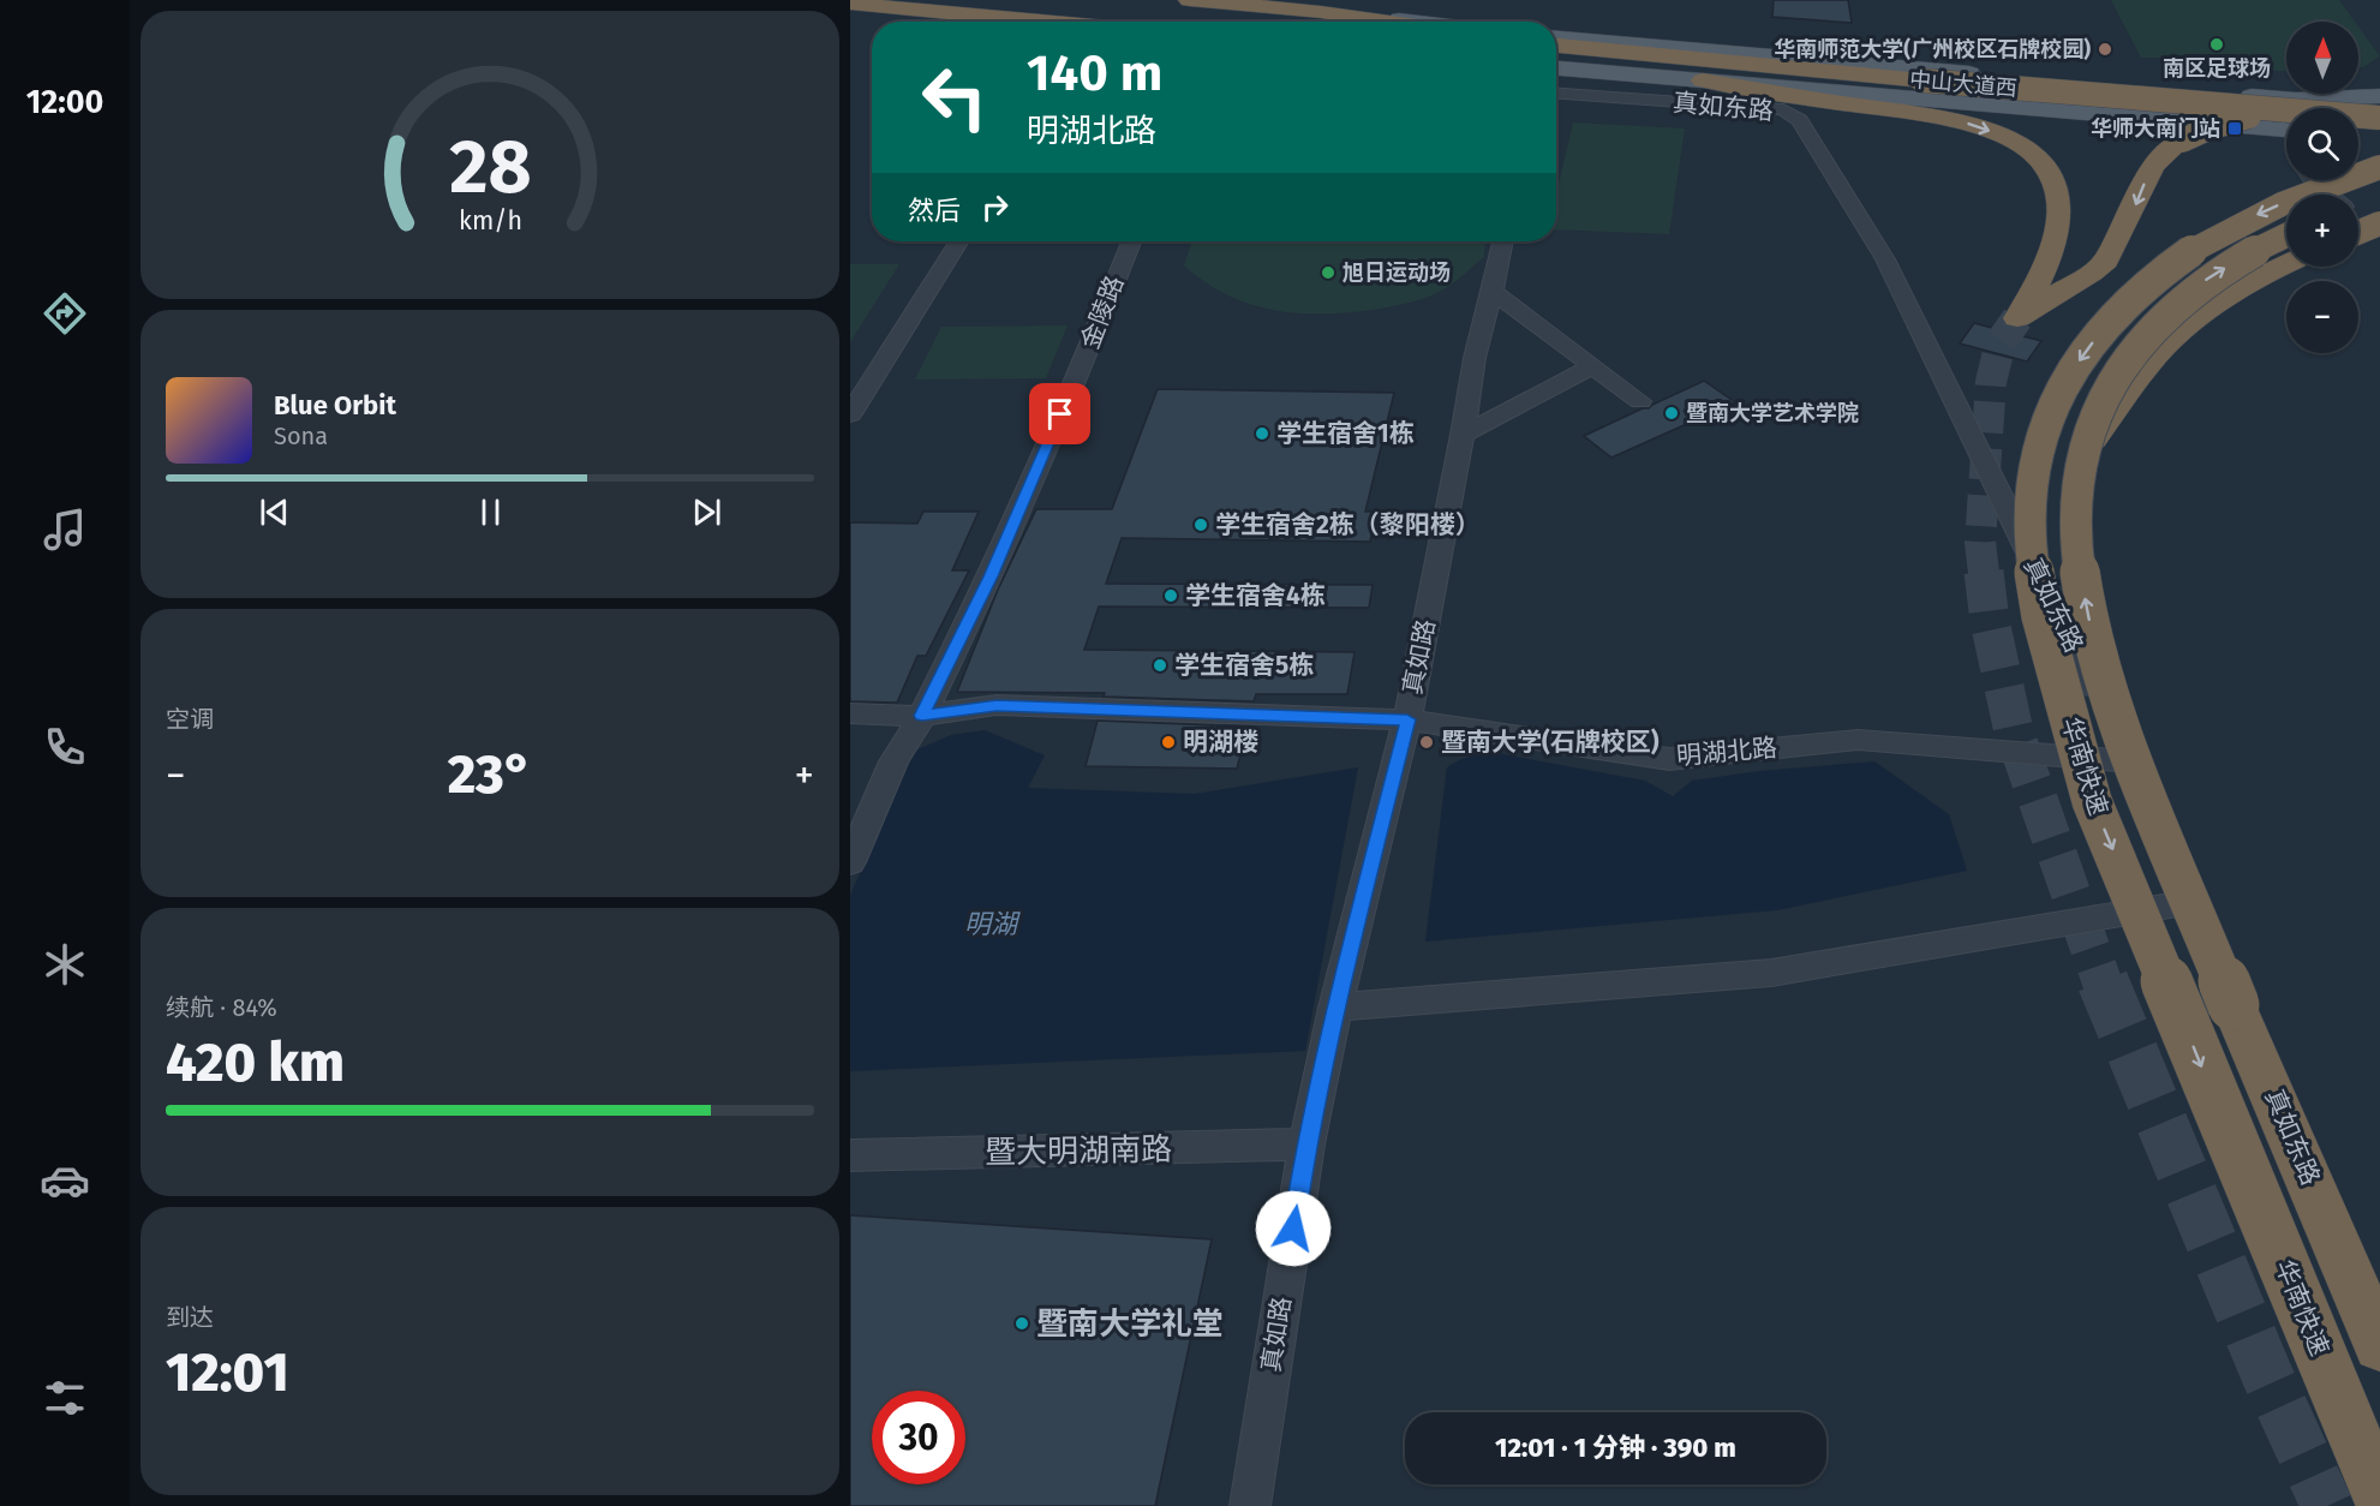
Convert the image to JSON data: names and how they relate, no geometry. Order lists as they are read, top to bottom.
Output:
{
  "streets": {
    "highway": ["中山大道西", "华南快速"],
    "street": [
      "真如东路",
      "金陵路",
      "真如路",
      "明湖北路",
      "暨大明湖南路"
    ]
  },
  "crossings": [
    ["真如东路", "明湖北路"],
    ["金陵路", "明湖北路"],
    ["真如路", "明湖北路"],
    ["真如路", "暨大明湖南路"]
  ],
  "water": ["明湖"],
  "places": {
    "other": [
      "南区足球场",
      "华南师范大学(广州校区石牌校园)",
      "旭日运动场",
      "暨南大学艺术学院",
      "学生宿舍1栋",
      "学生宿舍2栋（黎阳楼）",
      "学生宿舍4栋",
      "学生宿舍5栋",
      "明湖楼",
      "暨南大学(石牌校区)",
      "暨南大学礼堂"
    ],
    "transit": ["华师大南门站"]
  },
  "north": "top",
  "page": {
    "tabs": "12:00",
    "map_buttons": ["+", "−"],
    "turn": ["140 m", "明湖北路"],
    "then": "然后",
    "song": ["Blue Orbit", "Sona"],
    "tile": [
      "空调",
      ["续航 · 84%", "420 km"],
      ["到达", "12:01"]
    ],
    "heat": ["−", "23°", "+"],
    "limit": "30",
    "trip": "12:01 · 1 分钟 · 390 m",
    "gauge": ["28", "km/h"]
  }
}
